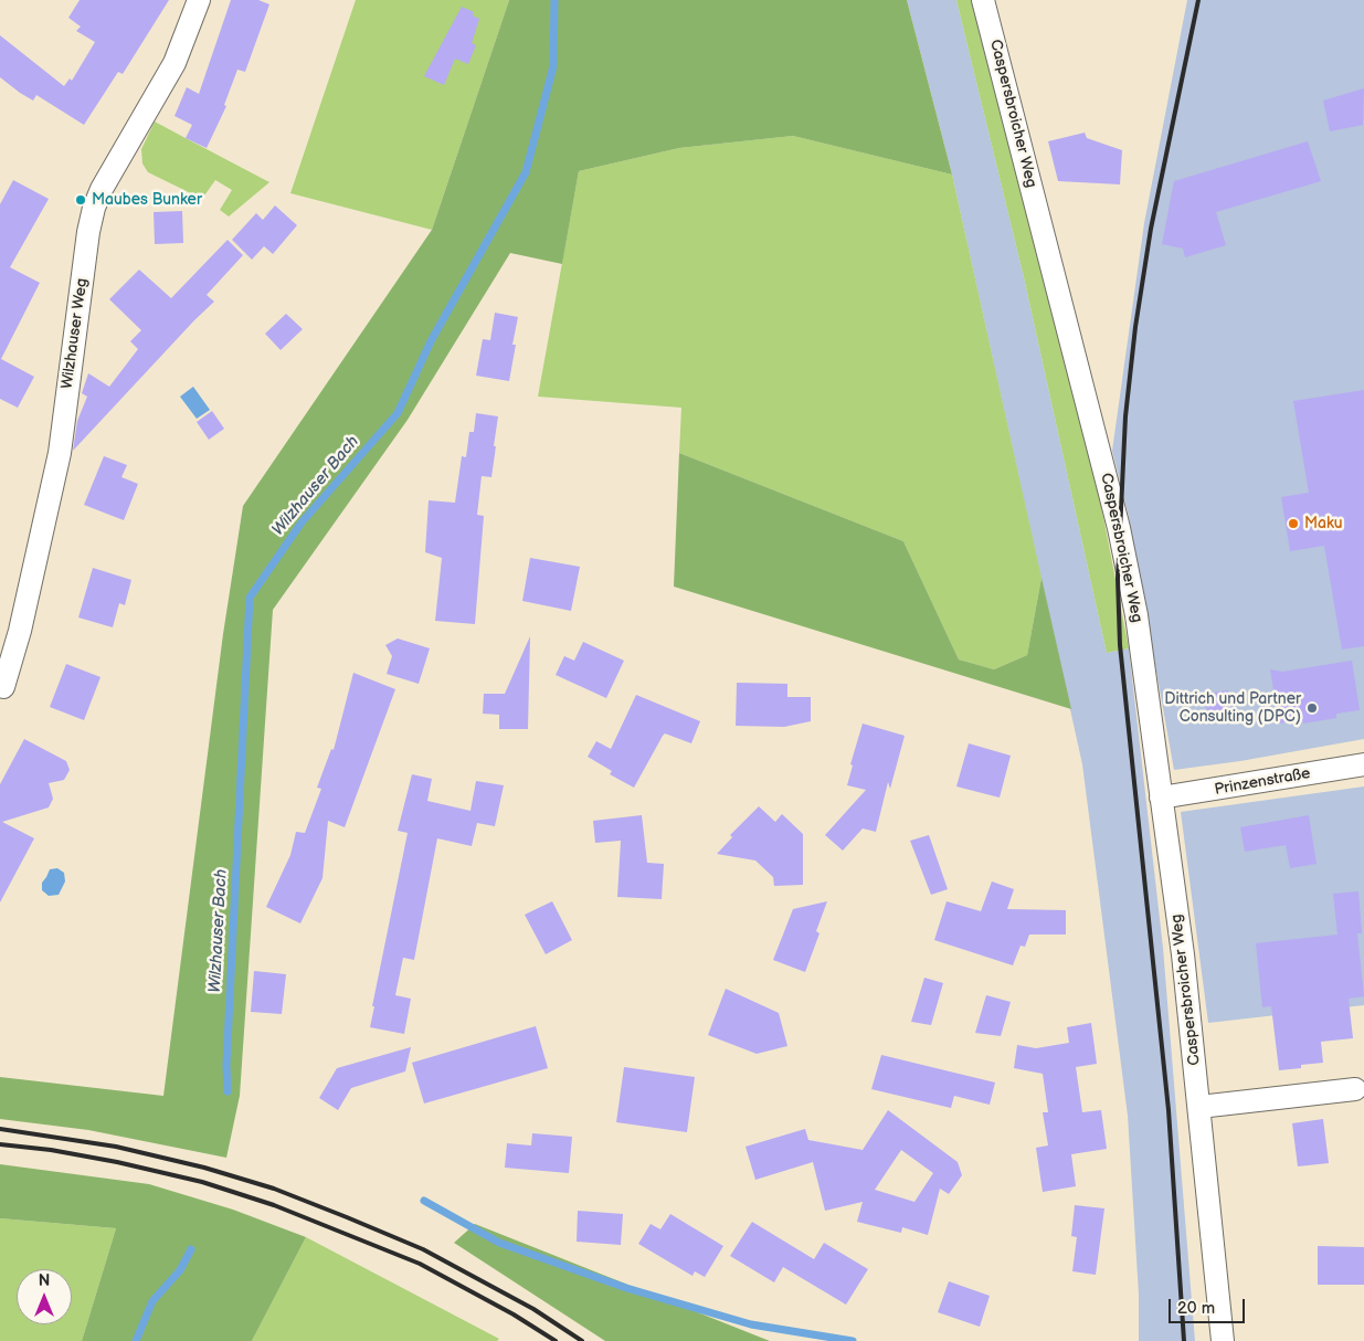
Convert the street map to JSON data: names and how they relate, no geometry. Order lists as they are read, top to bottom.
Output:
{
  "streets": {
    "street": ["Caspersbroicher Weg", "Wilzhauser Weg", "Prinzenstraße"]
  },
  "crossings": [
    ["Caspersbroicher Weg", "Prinzenstraße"]
  ],
  "water": ["Wilzhauser Bach"],
  "places": ["Maubes Bunker", "Maku", "Dittrich und Partner Consulting (DPC)"],
  "scale_bar": "20 m",
  "north": "top"
}
